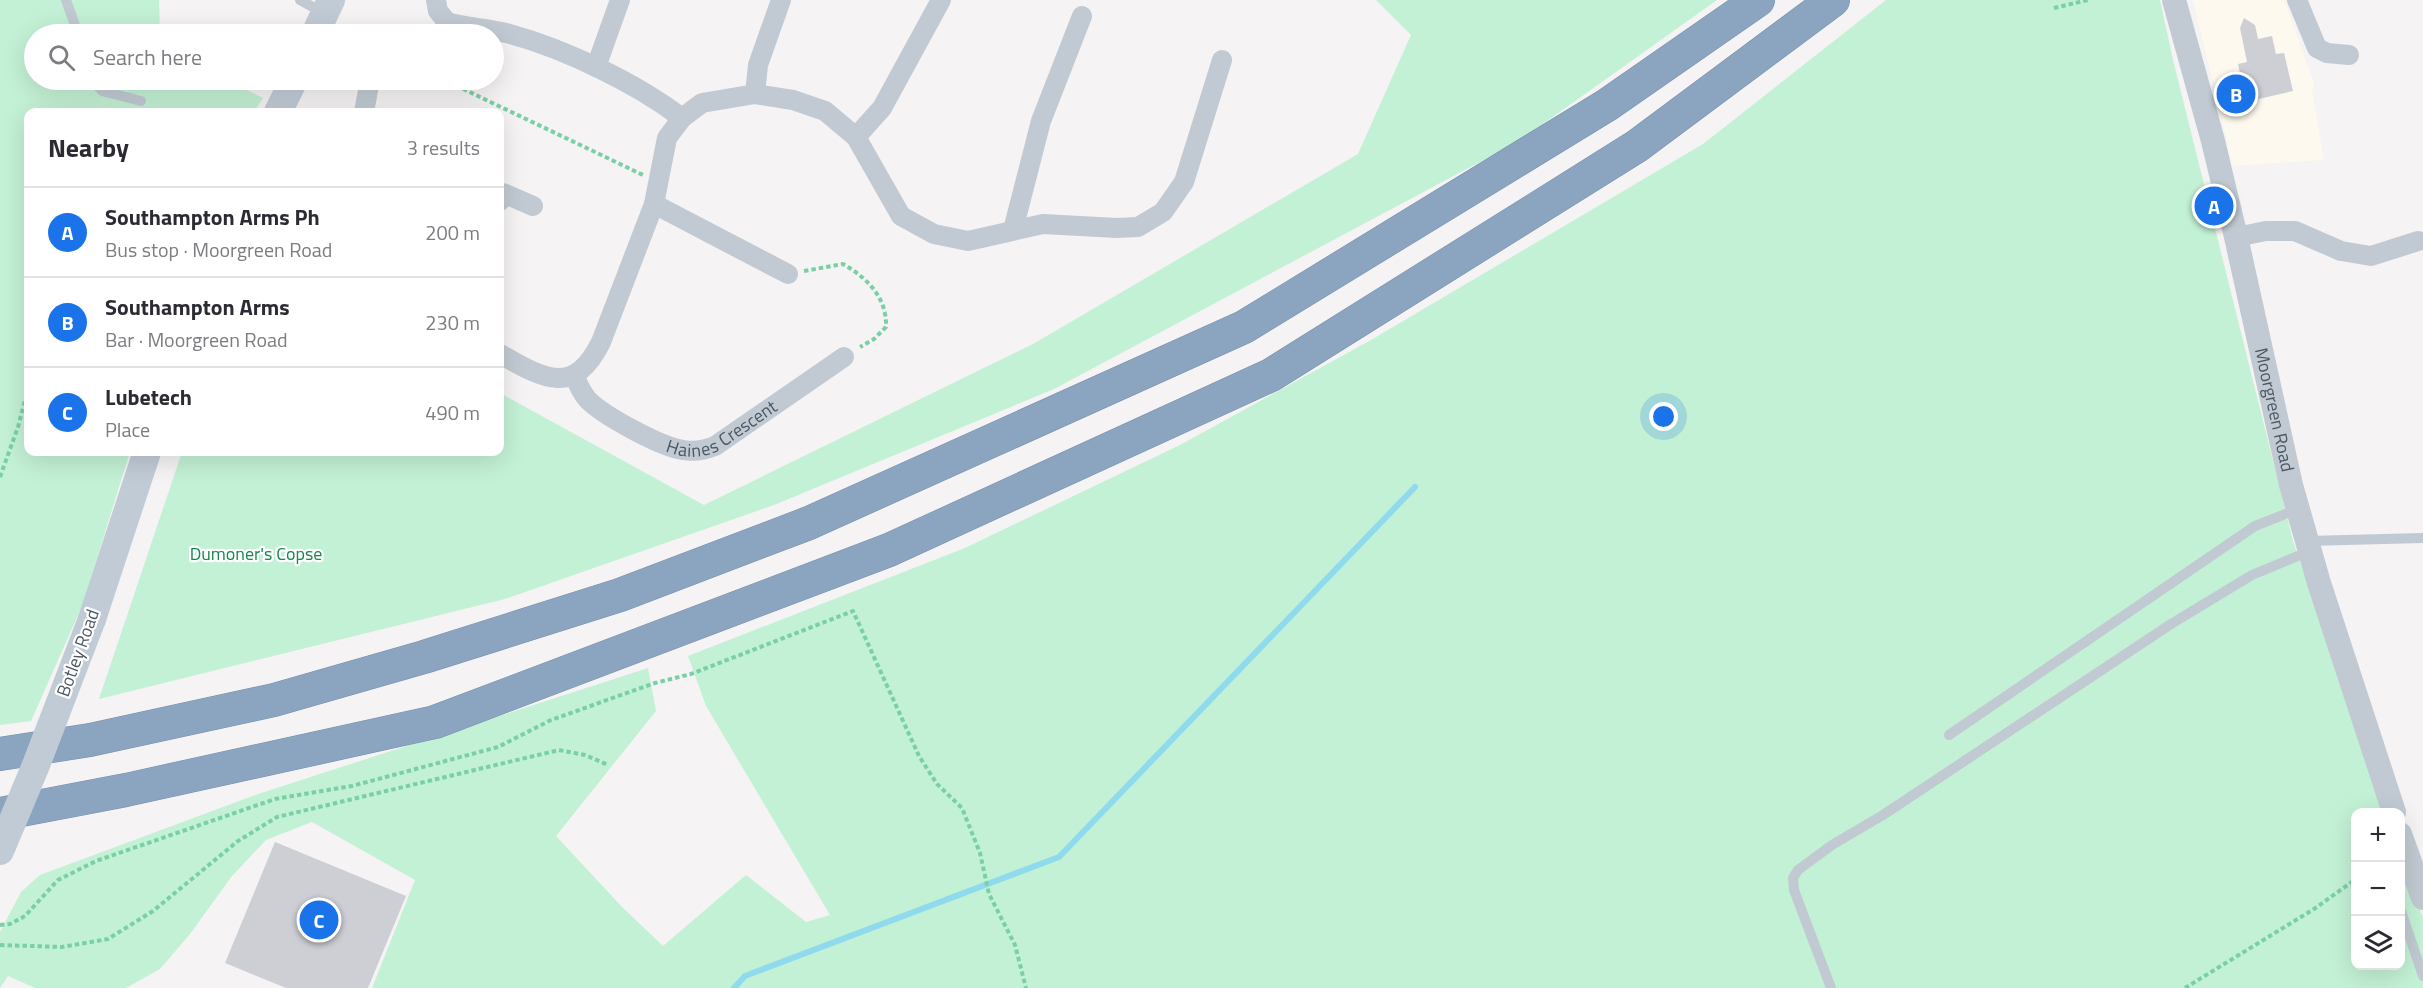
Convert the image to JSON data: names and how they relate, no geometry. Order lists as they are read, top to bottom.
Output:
{
  "streets": {
    "main road": ["Botley Road"],
    "street": ["Moorgreen Road", "Haines Crescent"]
  },
  "parks": ["Dumoner's Copse"],
  "page": {
    "search": "Search here",
    "pins": ["B", "A", "C"],
    "heading": ["Nearby", "3 results"],
    "list": [
      {
        "mark": "A",
        "name": "Southampton Arms Ph",
        "note": "Bus stop · Moorgreen Road",
        "value": "200 m"
      },
      {
        "mark": "B",
        "name": "Southampton Arms",
        "note": "Bar · Moorgreen Road",
        "value": "230 m"
      },
      {
        "mark": "C",
        "name": "Lubetech",
        "note": "Place",
        "value": "490 m"
      }
    ],
    "map_buttons": ["+", "−"]
  }
}
